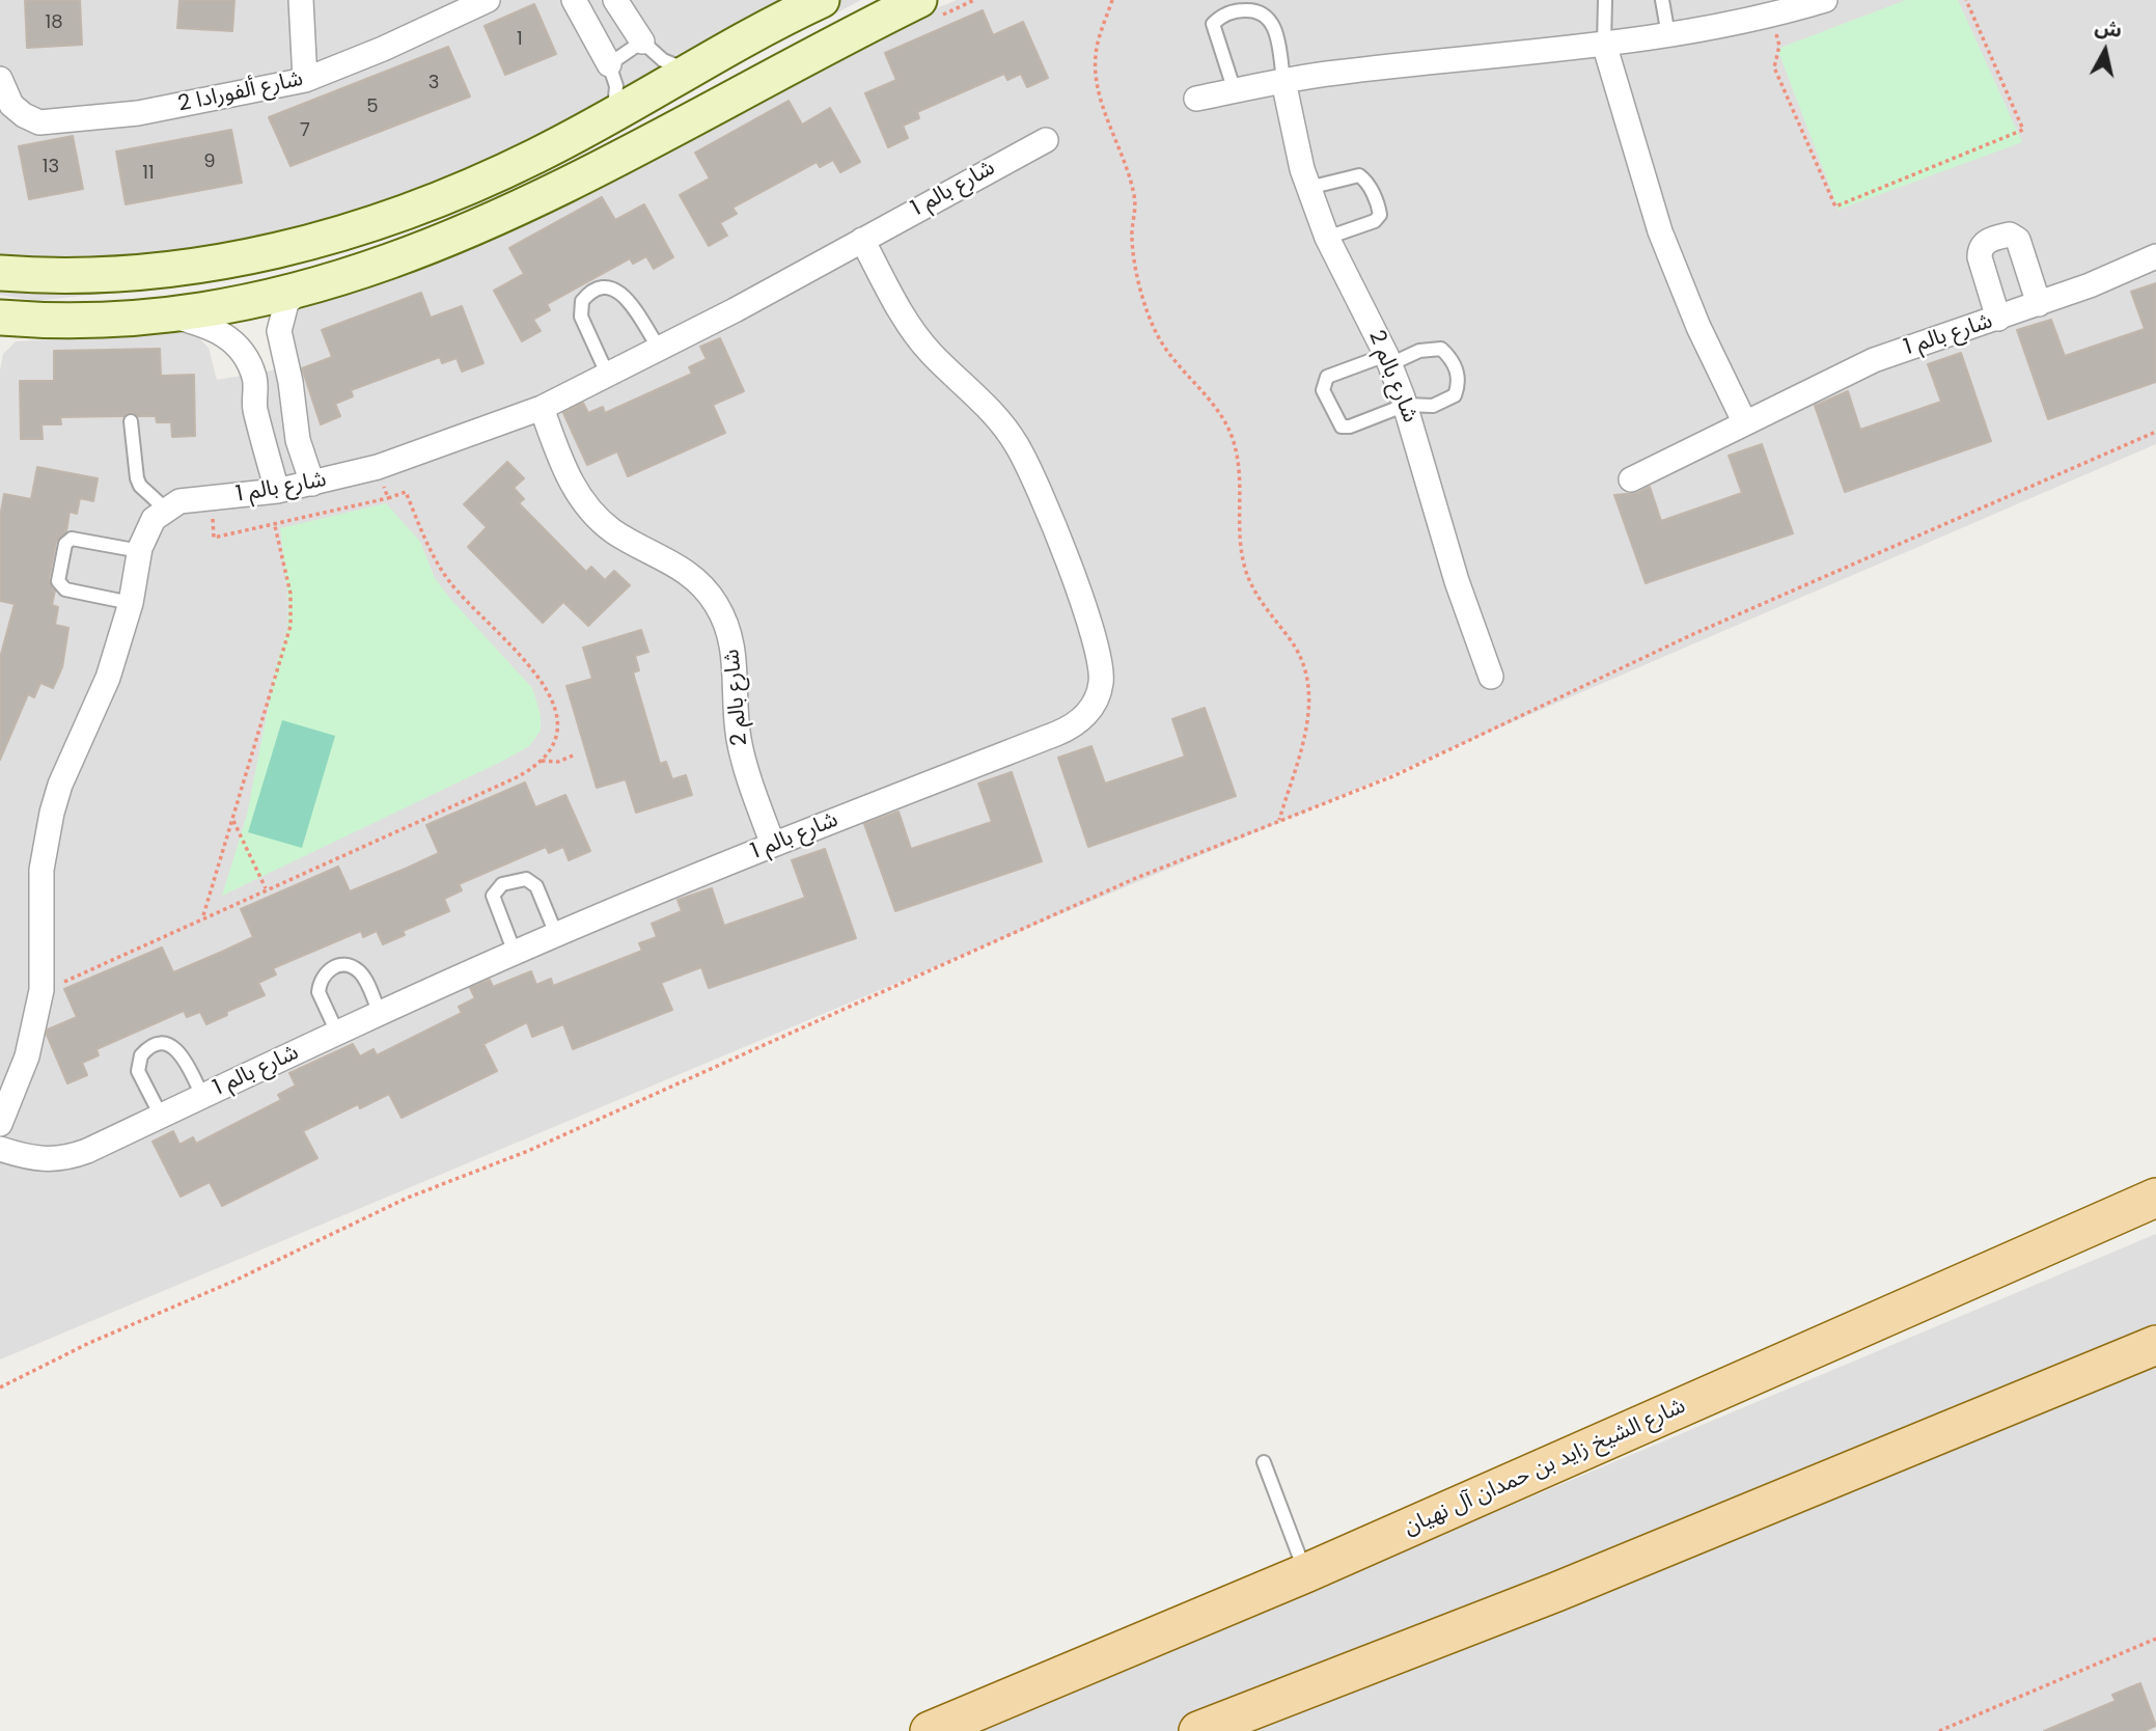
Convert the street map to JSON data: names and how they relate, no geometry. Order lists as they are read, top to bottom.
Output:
{
  "streets": {
    "main road": ["شارع الشيخ زايد بن حمدان آل نهيان"],
    "street": ["شارع ألفورادا 2", "شارع بالم 1", "شارع بالم 2"]
  },
  "crossings": [
    ["شارع بالم 1", "شارع بالم 2"]
  ],
  "house_numbers": [
    "18",
    "1",
    "3",
    "5",
    "7",
    "9",
    "13",
    "11"
  ],
  "north": "top"
}
